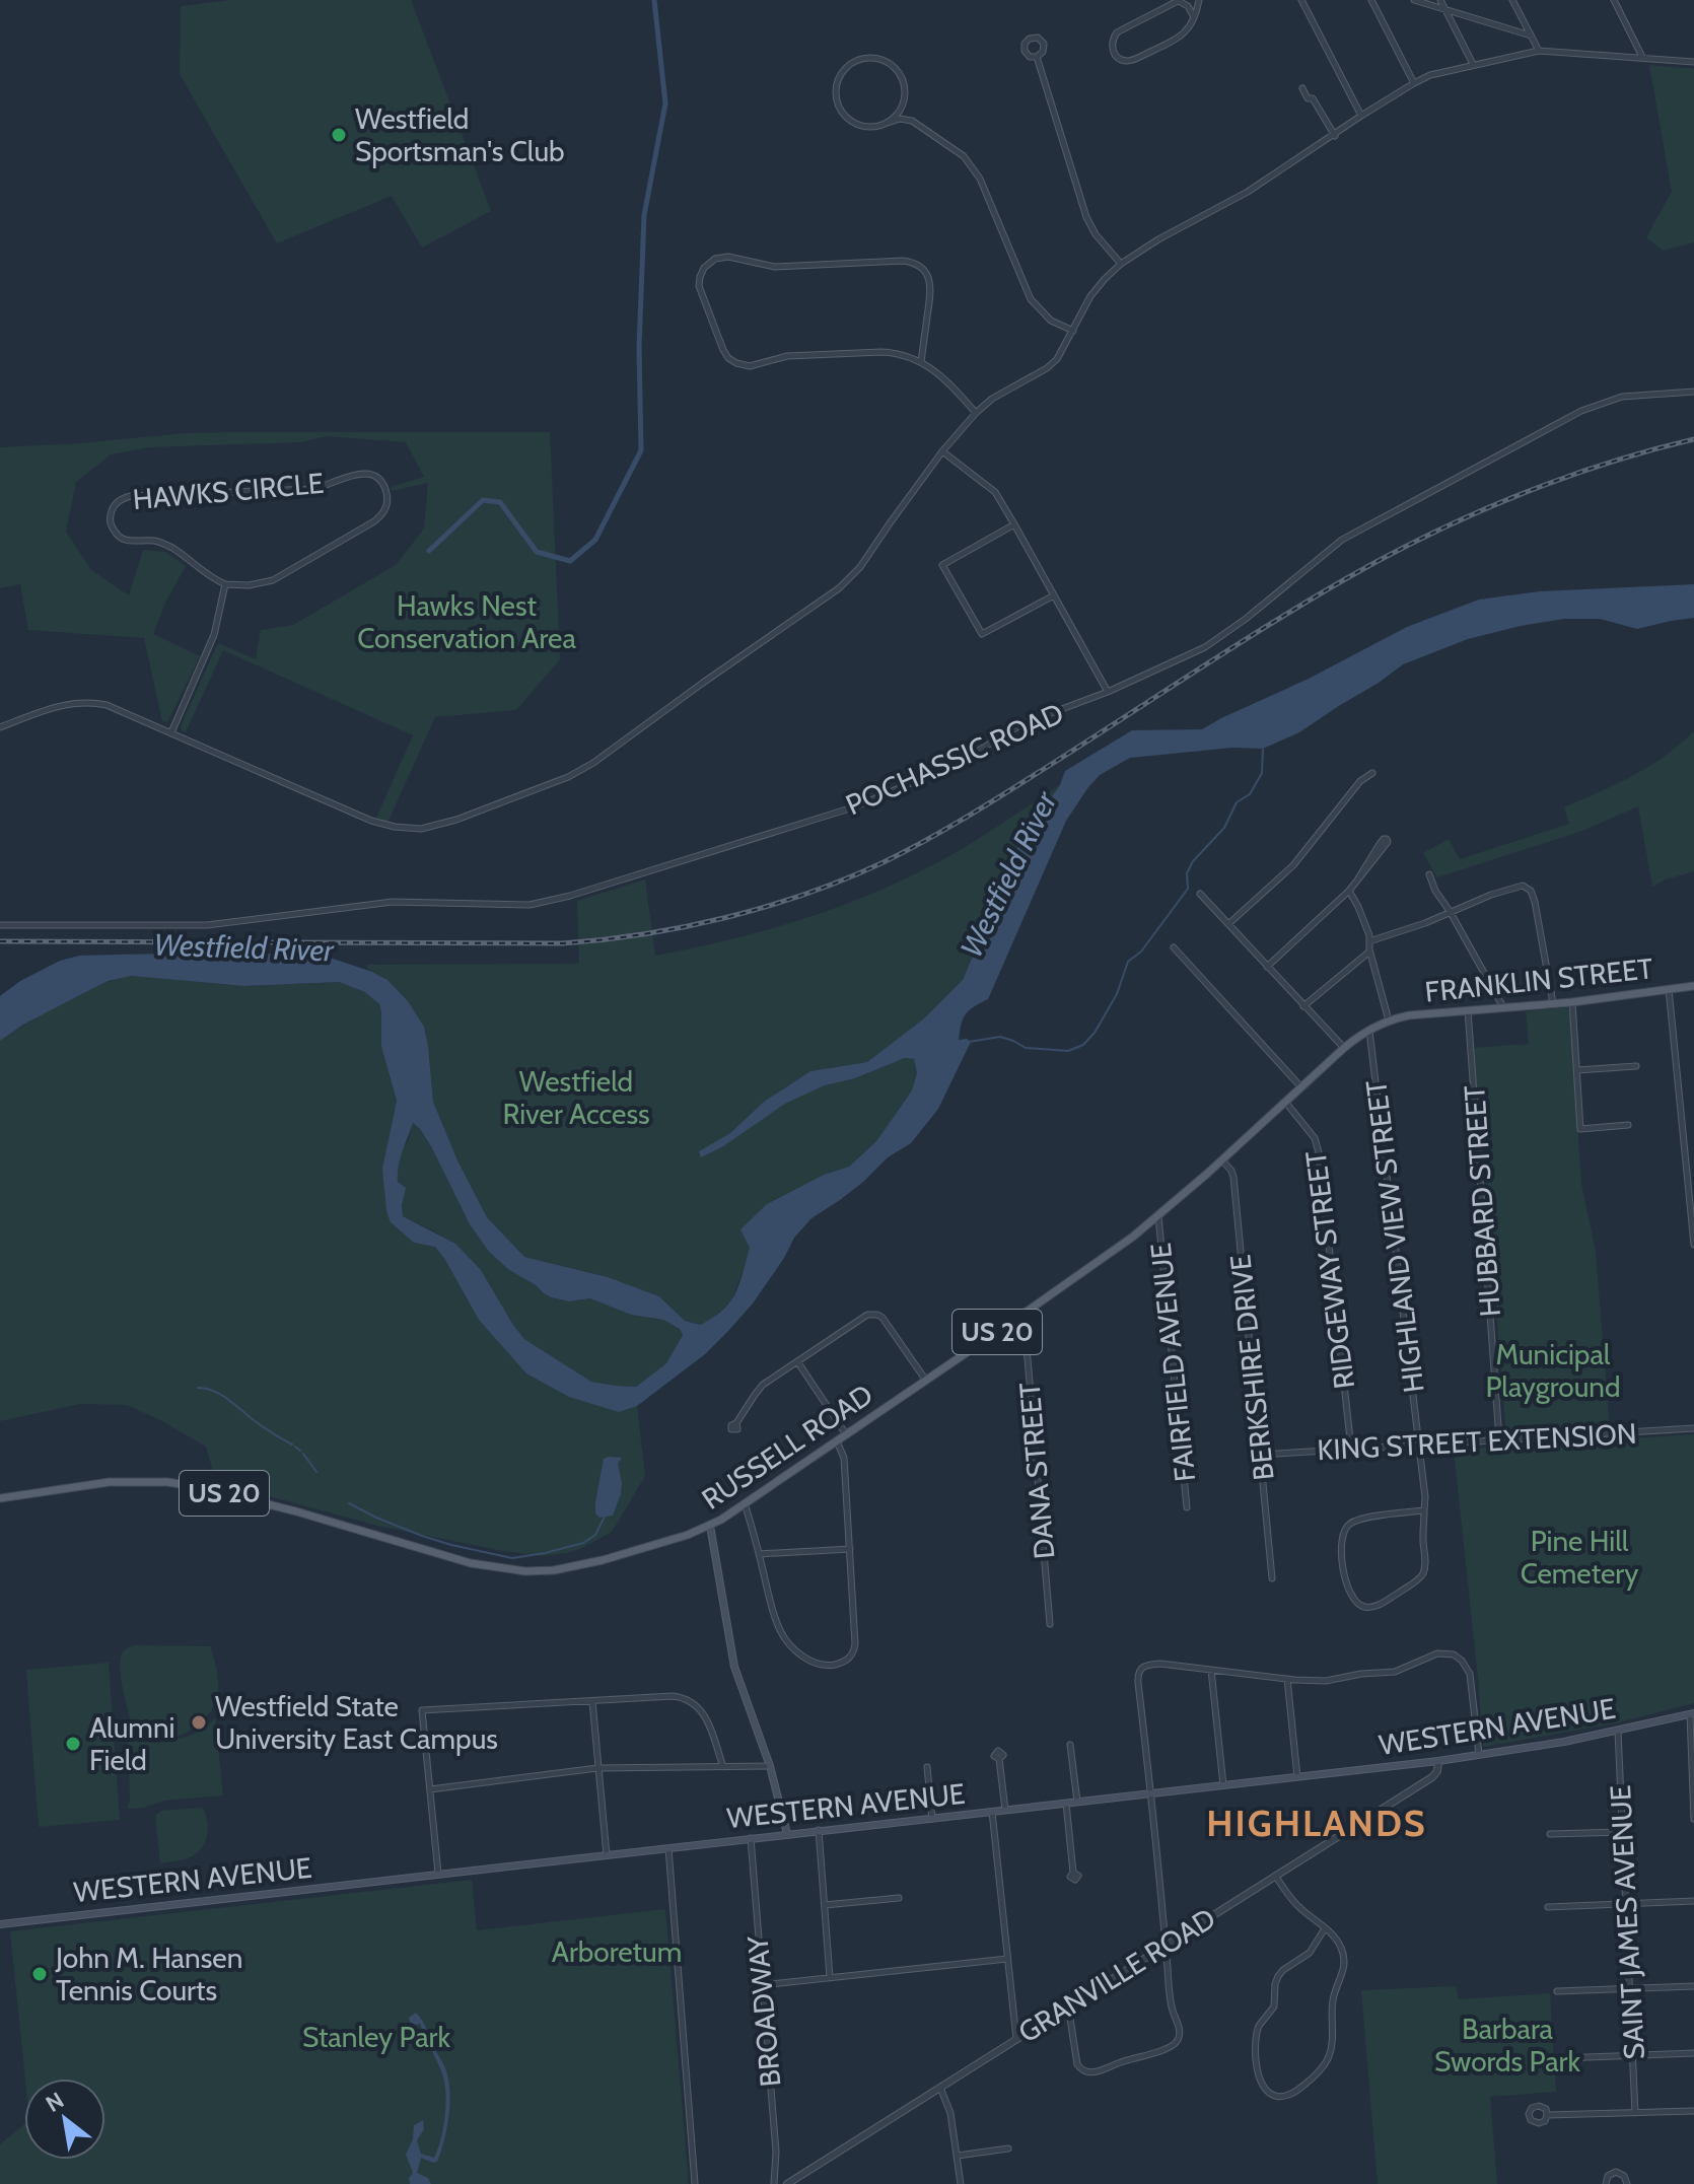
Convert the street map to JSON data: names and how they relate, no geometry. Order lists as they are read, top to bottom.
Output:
{
  "streets": {
    "main road": [
      "FRANKLIN STREET",
      "US 20",
      "RUSSELL ROAD",
      "WESTERN AVENUE"
    ],
    "street": [
      "HAWKS CIRCLE",
      "POCHASSIC ROAD",
      "HUBBARD STREET",
      "HIGHLAND VIEW STREET",
      "RIDGEWAY STREET",
      "FAIRFIELD AVENUE",
      "BERKSHIRE DRIVE",
      "KING STREET EXTENSION",
      "DANA STREET",
      "SAINT JAMES AVENUE",
      "GRANVILLE ROAD",
      "BROADWAY"
    ]
  },
  "crossings": [
    ["FRANKLIN STREET", "HUBBARD STREET"],
    ["FRANKLIN STREET", "RUSSELL ROAD"],
    ["HUBBARD STREET", "KING STREET EXTENSION"],
    ["HIGHLAND VIEW STREET", "KING STREET EXTENSION"],
    ["HIGHLAND VIEW STREET", "RUSSELL ROAD"],
    ["RIDGEWAY STREET", "KING STREET EXTENSION"],
    ["RIDGEWAY STREET", "RUSSELL ROAD"],
    ["FAIRFIELD AVENUE", "RUSSELL ROAD"],
    ["BERKSHIRE DRIVE", "KING STREET EXTENSION"],
    ["BERKSHIRE DRIVE", "RUSSELL ROAD"],
    ["RUSSELL ROAD", "DANA STREET"],
    ["WESTERN AVENUE", "SAINT JAMES AVENUE"],
    ["WESTERN AVENUE", "GRANVILLE ROAD"],
    ["WESTERN AVENUE", "BROADWAY"]
  ],
  "districts": ["HIGHLANDS"],
  "water": ["Westfield River"],
  "parks": [
    "Hawks Nest Conservation Area",
    "Westfield River Access",
    "Municipal Playground",
    "Pine Hill Cemetery",
    "Arboretum",
    "Barbara Swords Park",
    "Stanley Park"
  ],
  "places": [
    "Westfield Sportsman's Club",
    "Westfield State University East Campus",
    "Alumni Field",
    "John M. Hansen Tennis Courts"
  ],
  "north": "top left"
}
